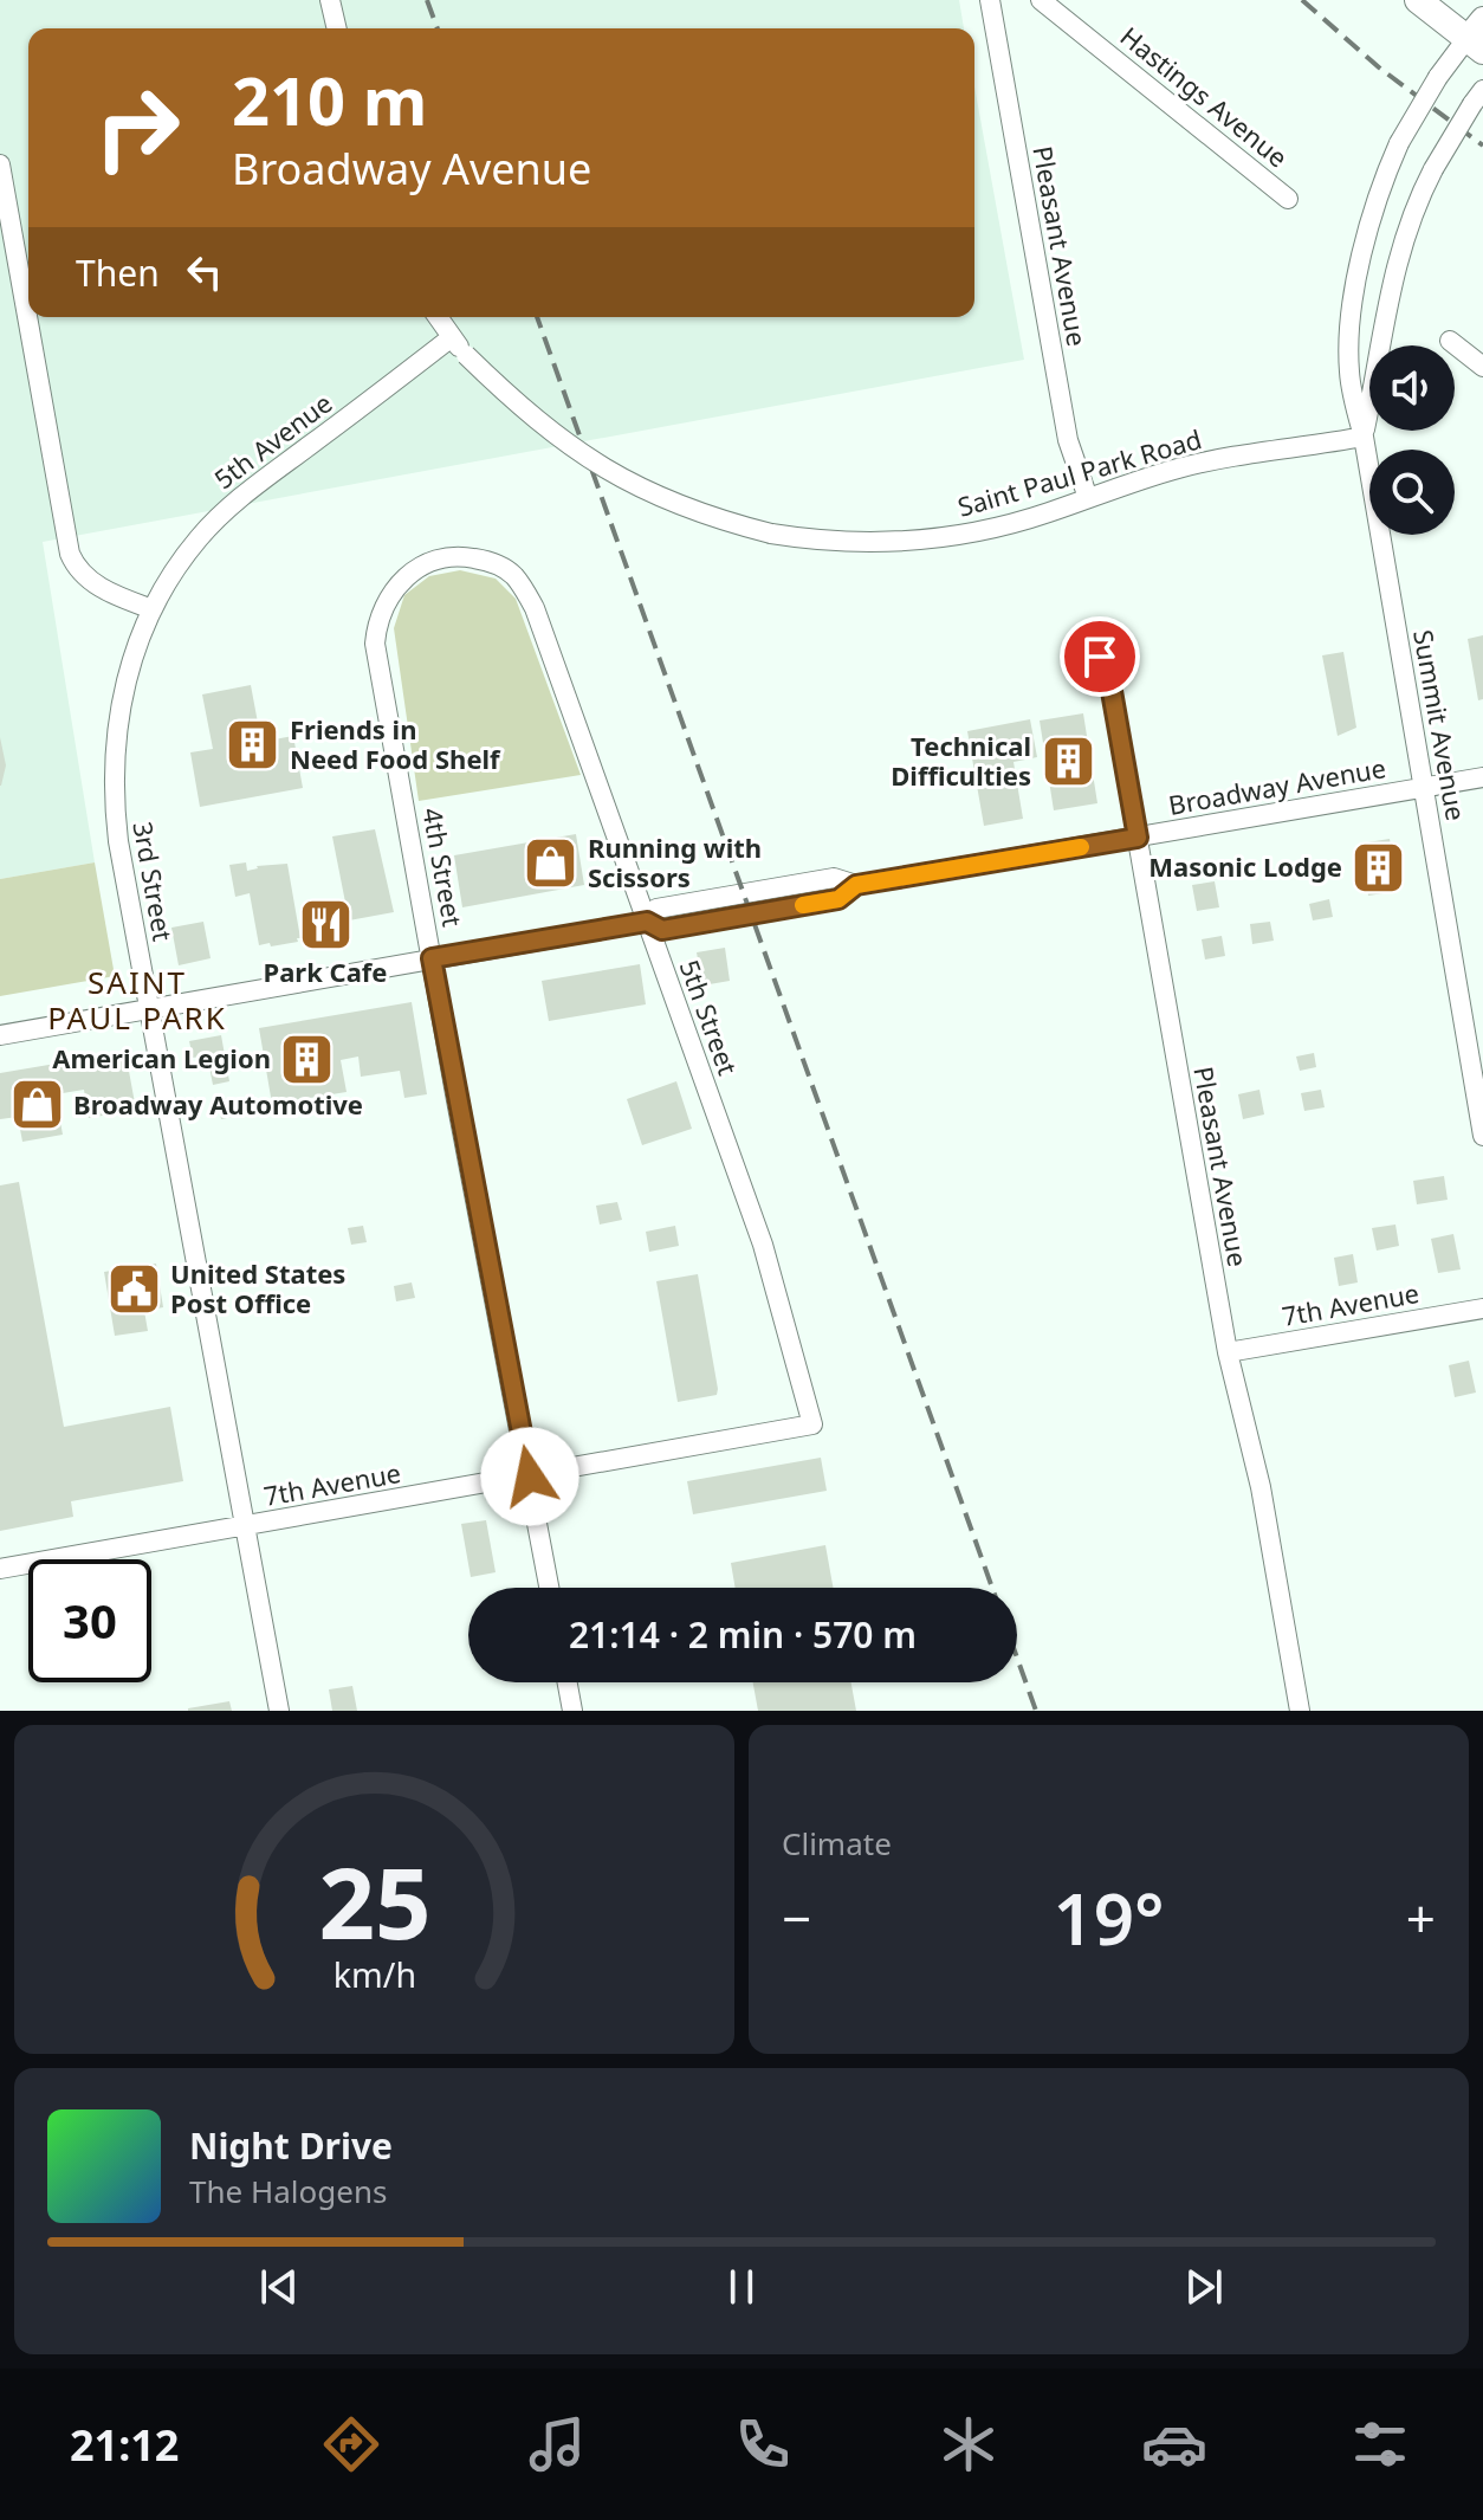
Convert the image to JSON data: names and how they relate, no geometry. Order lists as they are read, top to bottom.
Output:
{
  "streets": {
    "street": [
      "Hastings Avenue",
      "Pleasant Avenue",
      "5th Avenue",
      "Saint Paul Park Road",
      "Summit Avenue",
      "Broadway Avenue",
      "4th Street",
      "3rd Street",
      "5th Street",
      "7th Avenue"
    ]
  },
  "crossings": [
    ["Pleasant Avenue", "Saint Paul Park Road"],
    ["Pleasant Avenue", "Broadway Avenue"],
    ["Pleasant Avenue", "7th Avenue"],
    ["5th Avenue", "Saint Paul Park Road"],
    ["5th Avenue", "3rd Street"],
    ["Saint Paul Park Road", "Summit Avenue"],
    ["Summit Avenue", "Broadway Avenue"],
    ["Broadway Avenue", "4th Street"],
    ["Broadway Avenue", "3rd Street"],
    ["Broadway Avenue", "5th Street"],
    ["4th Street", "5th Street"],
    ["4th Street", "7th Avenue"],
    ["3rd Street", "7th Avenue"],
    ["5th Street", "7th Avenue"]
  ],
  "districts": ["SAINT PAUL PARK"],
  "places": {
    "building": [
      "Friends in Need Food Shelf",
      "Technical Difficulties",
      "Masonic Lodge",
      "American Legion"
    ],
    "shop": ["Running with Scissors", "Broadway Automotive"],
    "restaurant": ["Park Cafe"],
    "public building": ["United States Post Office"]
  },
  "page": {
    "turn": ["210 m", "Broadway Avenue"],
    "then": "Then",
    "limit": "30",
    "trip": "21:14 · 2 min · 570 m",
    "tile": "Climate",
    "heat": ["−", "19°", "+"],
    "song": ["Night Drive", "The Halogens"],
    "tabs": "21:12",
    "gauge": ["25", "km/h"]
  }
}
